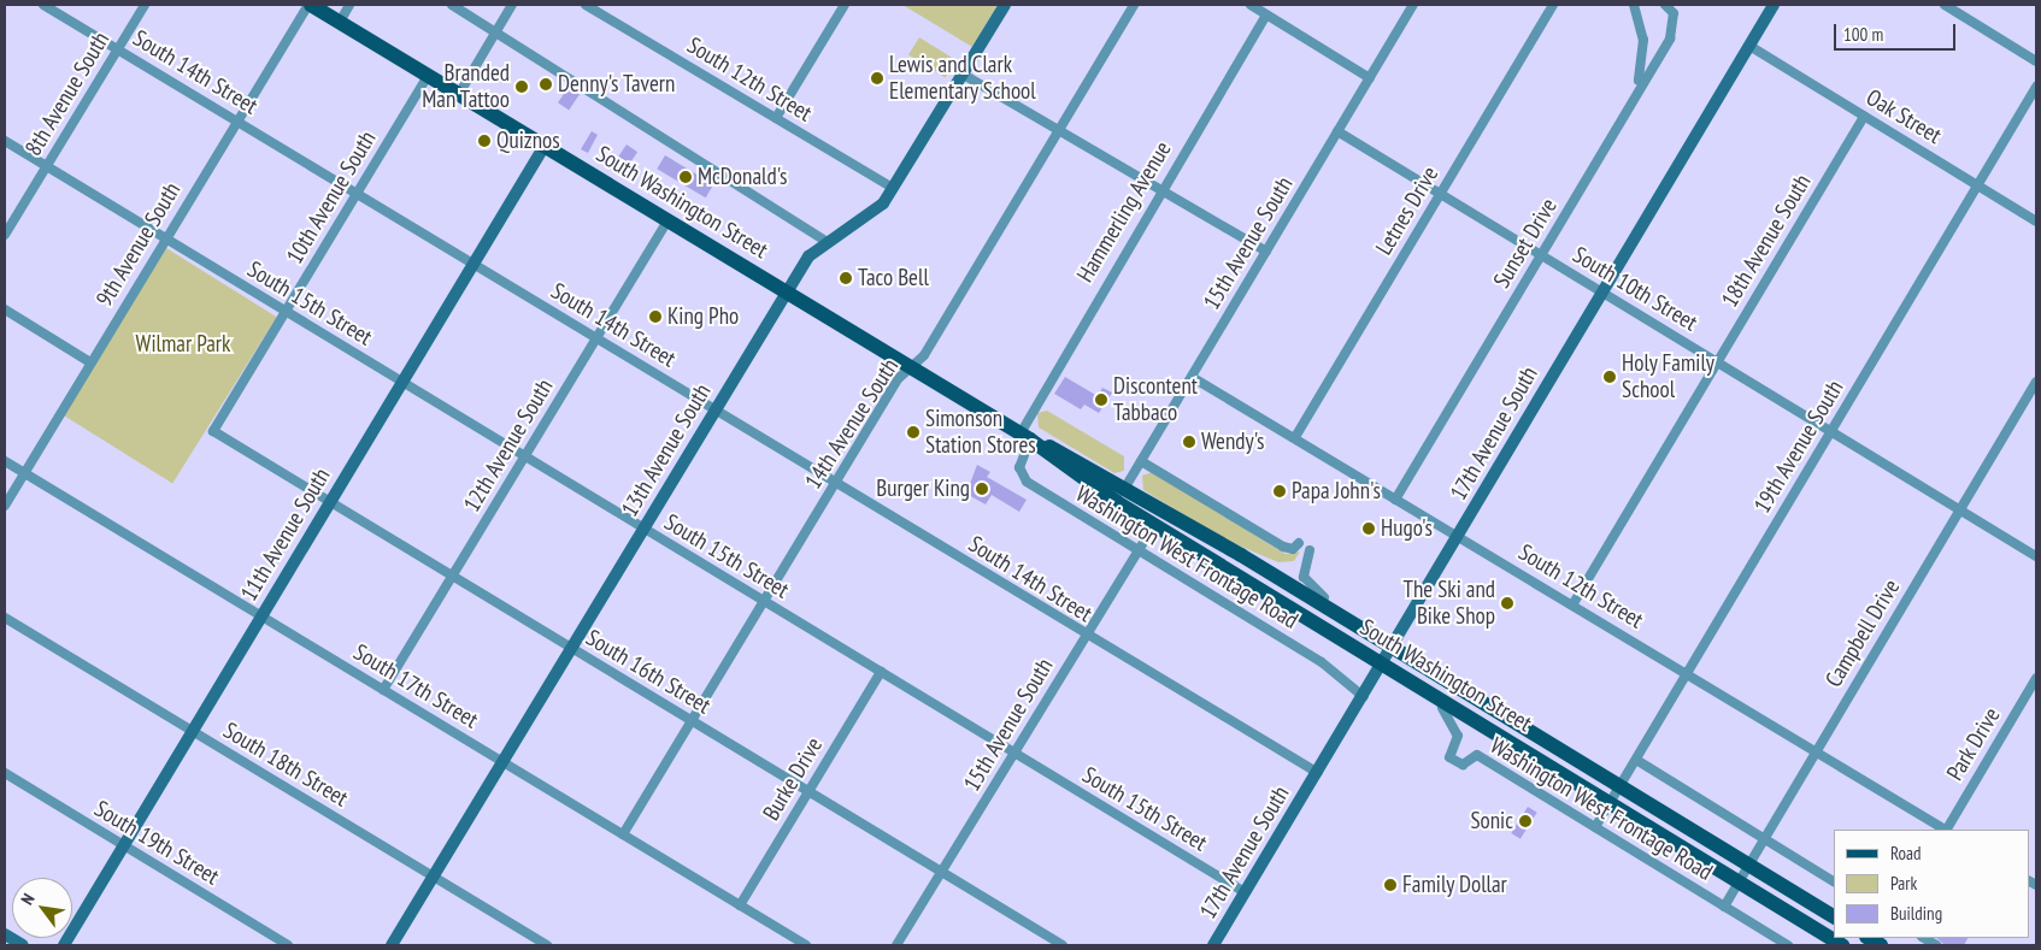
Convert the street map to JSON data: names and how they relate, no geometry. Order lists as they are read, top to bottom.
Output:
{
  "streets": {
    "main road": ["South Washington Street"],
    "street": [
      "South 14th Street",
      "South 12th Street",
      "8th Avenue South",
      "Oak Street",
      "10th Avenue South",
      "Letnes Drive",
      "Hammerling Avenue",
      "18th Avenue South",
      "15th Avenue South",
      "Sunset Drive",
      "9th Avenue South",
      "South 10th Street",
      "South 15th Street",
      "14th Avenue South",
      "17th Avenue South",
      "12th Avenue South",
      "19th Avenue South",
      "13th Avenue South",
      "11th Avenue South",
      "Washington West Frontage Road",
      "Campbell Drive",
      "South 16th Street",
      "South 17th Street",
      "Park Drive",
      "South 18th Street",
      "Burke Drive",
      "South 19th Street"
    ]
  },
  "crossings": [
    ["South 14th Street", "8th Avenue South"],
    ["South 14th Street", "10th Avenue South"],
    ["South 14th Street", "15th Avenue South"],
    ["South 14th Street", "9th Avenue South"],
    ["South 14th Street", "14th Avenue South"],
    ["South 14th Street", "17th Avenue South"],
    ["South 14th Street", "12th Avenue South"],
    ["South 14th Street", "13th Avenue South"],
    ["South 14th Street", "11th Avenue South"],
    ["South 12th Street", "Letnes Drive"],
    ["South 12th Street", "18th Avenue South"],
    ["South 12th Street", "15th Avenue South"],
    ["South 12th Street", "Sunset Drive"],
    ["South 12th Street", "17th Avenue South"],
    ["South 12th Street", "19th Avenue South"],
    ["South 12th Street", "13th Avenue South"],
    ["South 12th Street", "Campbell Drive"],
    ["8th Avenue South", "South 15th Street"],
    ["Oak Street", "18th Avenue South"],
    ["Oak Street", "17th Avenue South"],
    ["Oak Street", "19th Avenue South"],
    ["10th Avenue South", "South Washington Street"],
    ["10th Avenue South", "South 15th Street"],
    ["10th Avenue South", "South 16th Street"],
    ["South Washington Street", "Hammerling Avenue"],
    ["South Washington Street", "15th Avenue South"],
    ["South Washington Street", "9th Avenue South"],
    ["South Washington Street", "14th Avenue South"],
    ["South Washington Street", "17th Avenue South"],
    ["South Washington Street", "12th Avenue South"],
    ["South Washington Street", "19th Avenue South"],
    ["South Washington Street", "13th Avenue South"],
    ["South Washington Street", "11th Avenue South"],
    ["South Washington Street", "Washington West Frontage Road"],
    ["South Washington Street", "Campbell Drive"],
    ["Letnes Drive", "South 10th Street"],
    ["Hammerling Avenue", "Washington West Frontage Road"],
    ["18th Avenue South", "South 10th Street"],
    ["15th Avenue South", "South 10th Street"],
    ["15th Avenue South", "South 15th Street"],
    ["15th Avenue South", "Washington West Frontage Road"],
    ["15th Avenue South", "South 16th Street"],
    ["Sunset Drive", "South 10th Street"],
    ["9th Avenue South", "South 15th Street"],
    ["9th Avenue South", "South 17th Street"],
    ["South 10th Street", "17th Avenue South"],
    ["South 10th Street", "19th Avenue South"],
    ["South 10th Street", "Campbell Drive"],
    ["South 15th Street", "14th Avenue South"],
    ["South 15th Street", "17th Avenue South"],
    ["South 15th Street", "12th Avenue South"],
    ["South 15th Street", "13th Avenue South"],
    ["South 15th Street", "11th Avenue South"],
    ["South 15th Street", "Burke Drive"],
    ["14th Avenue South", "South 16th Street"],
    ["14th Avenue South", "South 17th Street"],
    ["17th Avenue South", "Washington West Frontage Road"],
    ["12th Avenue South", "South 16th Street"],
    ["12th Avenue South", "South 17th Street"],
    ["19th Avenue South", "Washington West Frontage Road"],
    ["13th Avenue South", "South 16th Street"],
    ["13th Avenue South", "South 17th Street"],
    ["13th Avenue South", "South 18th Street"],
    ["11th Avenue South", "South 16th Street"],
    ["11th Avenue South", "South 17th Street"],
    ["11th Avenue South", "South 18th Street"],
    ["11th Avenue South", "South 19th Street"],
    ["Washington West Frontage Road", "Campbell Drive"],
    ["South 16th Street", "Burke Drive"],
    ["South 17th Street", "Burke Drive"]
  ],
  "parks": ["Wilmar Park"],
  "places": [
    "Lewis and Clark Elementary School",
    "Denny's Tavern",
    "Branded Man Tattoo",
    "Quiznos",
    "McDonald's",
    "Taco Bell",
    "King Pho",
    "Holy Family School",
    "Discontent Tabbaco",
    "Simonson Station Stores",
    "Wendy's",
    "Burger King",
    "Papa John's",
    "Hugo's",
    "The Ski and Bike Shop",
    "Sonic",
    "Family Dollar"
  ],
  "legend": ["Road", "Park", "Building"],
  "scale_bar": "100 m",
  "north": "top left"
}
